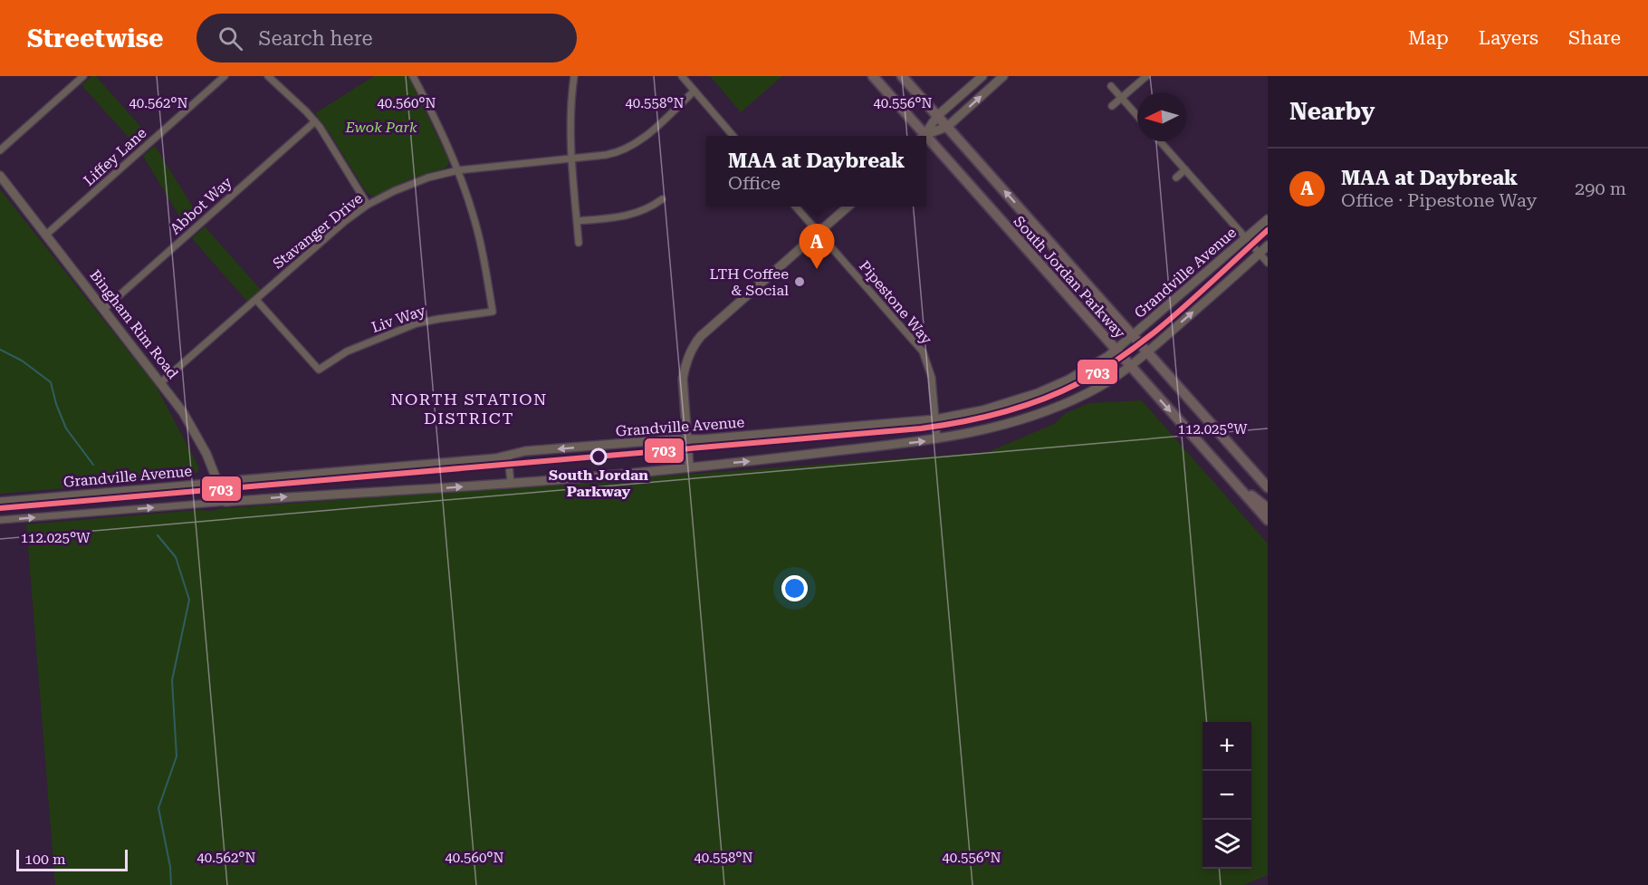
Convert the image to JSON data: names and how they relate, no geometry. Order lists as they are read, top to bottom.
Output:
{
  "streets": {
    "main road": ["South Jordan Parkway"],
    "street": [
      "Liffey Lane",
      "Abbot Way",
      "Stavanger Drive",
      "Grandville Avenue",
      "Pipestone Way",
      "Liv Way",
      "Bingham Rim Road"
    ]
  },
  "crossings": [
    ["Liffey Lane", "Bingham Rim Road"],
    ["Abbot Way", "Bingham Rim Road"],
    ["Stavanger Drive", "Liv Way"],
    ["Stavanger Drive", "Bingham Rim Road"],
    ["Grandville Avenue", "South Jordan Parkway"],
    ["Grandville Avenue", "Pipestone Way"],
    ["Grandville Avenue", "Bingham Rim Road"]
  ],
  "districts": ["NORTH STATION DISTRICT"],
  "parks": ["Ewok Park"],
  "places": ["LTH Coffee & Social", "South Jordan Parkway"],
  "lines": ["transit line 703"],
  "scale_bar": "100 m",
  "north": "left",
  "page": {
    "header": "Streetwise",
    "search": "Search here",
    "nav": ["Map", "Layers", "Share"],
    "heading": "Nearby",
    "popup": ["MAA at Daybreak", "Office"],
    "list": [
      {
        "mark": "A",
        "name": "MAA at Daybreak",
        "note": "Office · Pipestone Way",
        "value": "290 m"
      }
    ],
    "pins": "A",
    "map_buttons": ["+", "−"],
    "scale": "100 m"
  },
  "coordinates": [
    "40.562°N",
    "40.560°N",
    "40.558°N",
    "40.556°N",
    "112.025°W"
  ]
}
